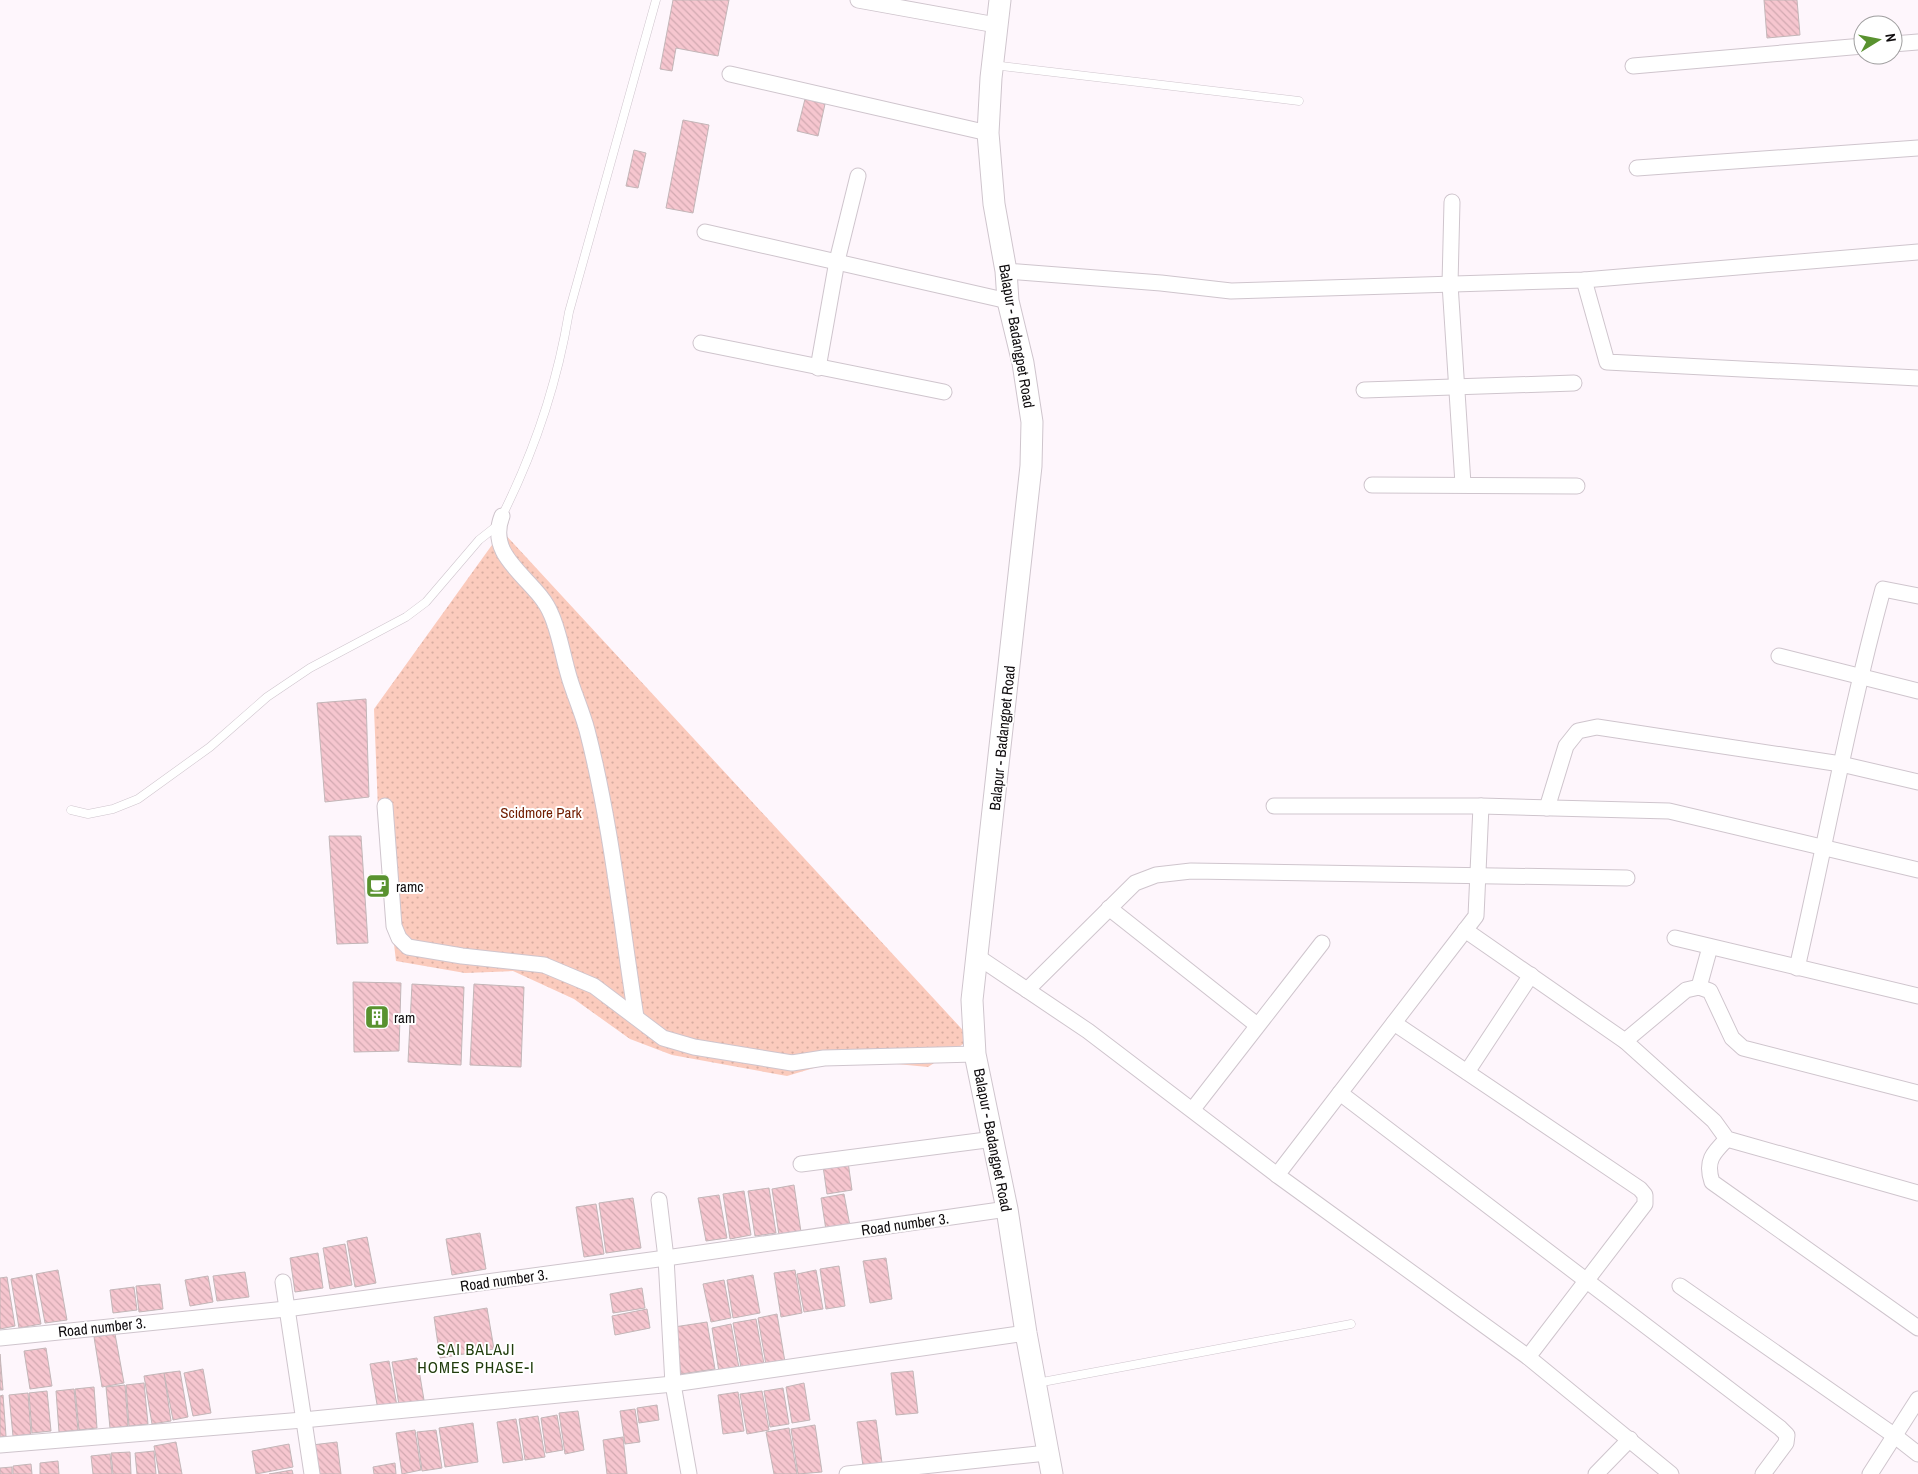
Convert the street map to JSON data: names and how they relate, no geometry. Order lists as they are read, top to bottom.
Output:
{
  "streets": {
    "street": ["Balapur - Badangpet Road", "Road number 3."]
  },
  "crossings": [
    ["Balapur - Badangpet Road", "Road number 3."]
  ],
  "districts": ["SAI BALAJI HOMES PHASE-I"],
  "parks": ["Scidmore Park"],
  "places": {
    "cafe": ["ramc"],
    "building": ["ram"]
  },
  "north": "right"
}
